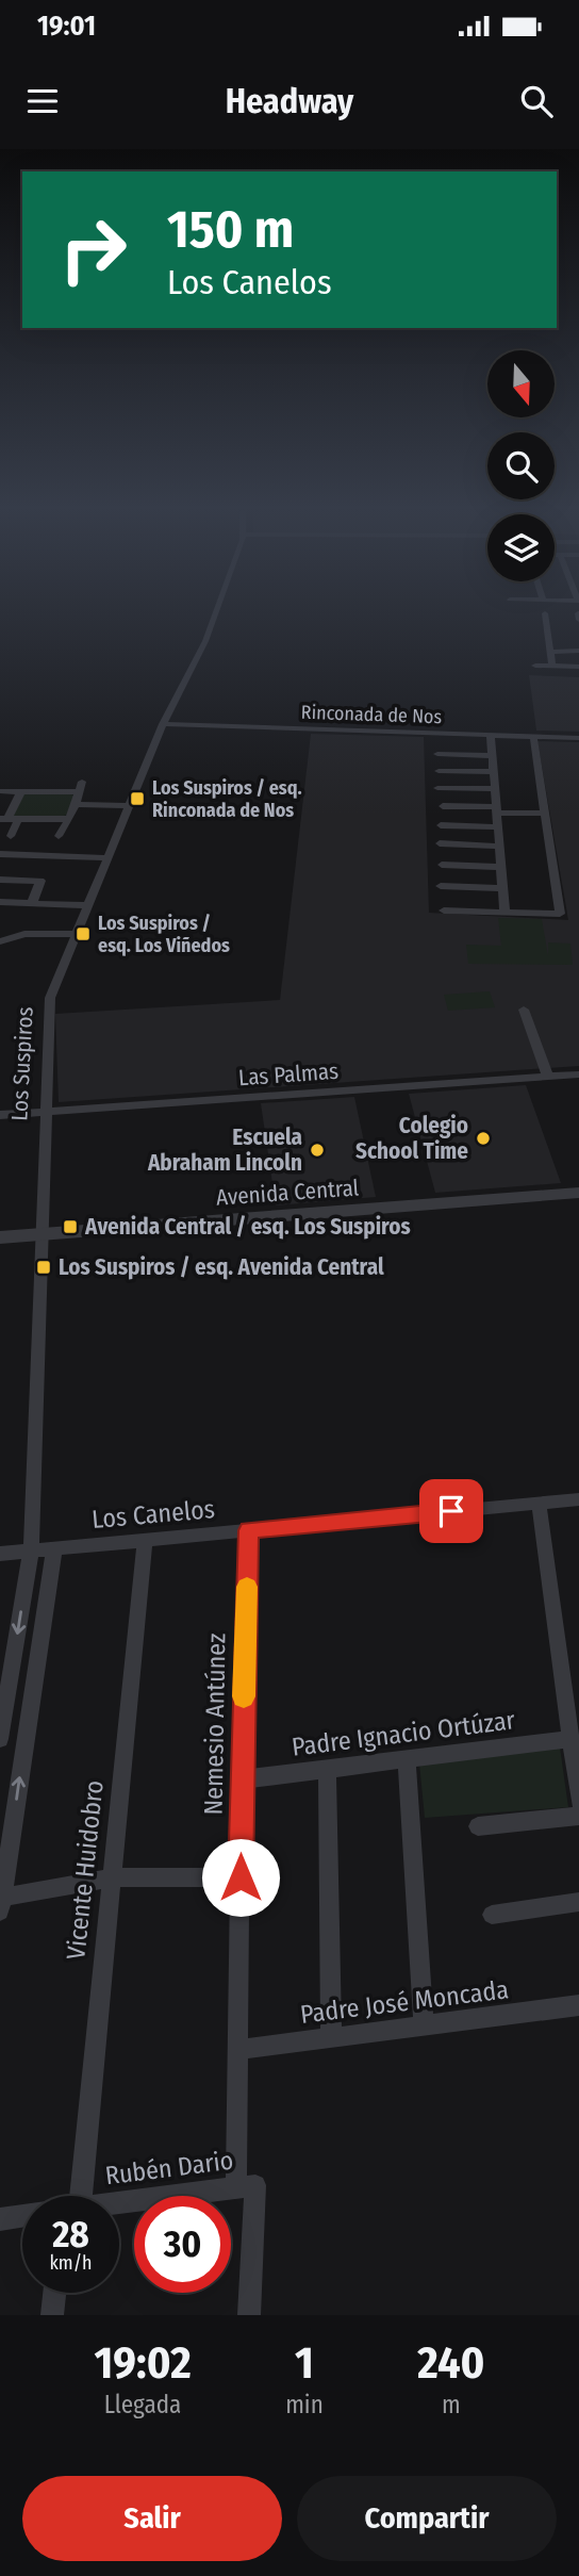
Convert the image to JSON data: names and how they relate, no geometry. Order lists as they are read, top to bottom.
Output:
{
  "streets": {
    "street": [
      "Rinconada de Nos",
      "Los Suspiros",
      "Las Palmas",
      "Avenida Central",
      "Los Canelos",
      "Nemesio Antúnez",
      "Padre Ignacio Ortúzar",
      "Vicente Huidobro",
      "Padre José Moncada",
      "Rubén Dario"
    ]
  },
  "crossings": [
    ["Rinconada de Nos", "Los Suspiros"],
    ["Los Suspiros", "Las Palmas"],
    ["Los Suspiros", "Avenida Central"],
    ["Los Suspiros", "Los Canelos"],
    ["Los Canelos", "Nemesio Antúnez"],
    ["Los Canelos", "Vicente Huidobro"],
    ["Nemesio Antúnez", "Padre Ignacio Ortúzar"],
    ["Nemesio Antúnez", "Padre José Moncada"],
    ["Nemesio Antúnez", "Rubén Dario"]
  ],
  "places": {
    "transit": [
      "Los Suspiros / esq. Rinconada de Nos",
      "Los Suspiros / esq. Los Viñedos",
      "Avenida Central / esq. Los Suspiros",
      "Los Suspiros / esq. Avenida Central"
    ],
    "other": ["Colegio School Time", "Escuela Abraham Lincoln"]
  },
  "north": "bottom",
  "page": {
    "status": "19:01",
    "header": "Headway",
    "turn": ["150 m", "Los Canelos"],
    "speed": "28 km/h",
    "limit": "30",
    "eta": [
      "19:02",
      "Llegada",
      "1",
      "min",
      "240",
      "m"
    ],
    "buttons": ["Salir", "Compartir"]
  }
}
